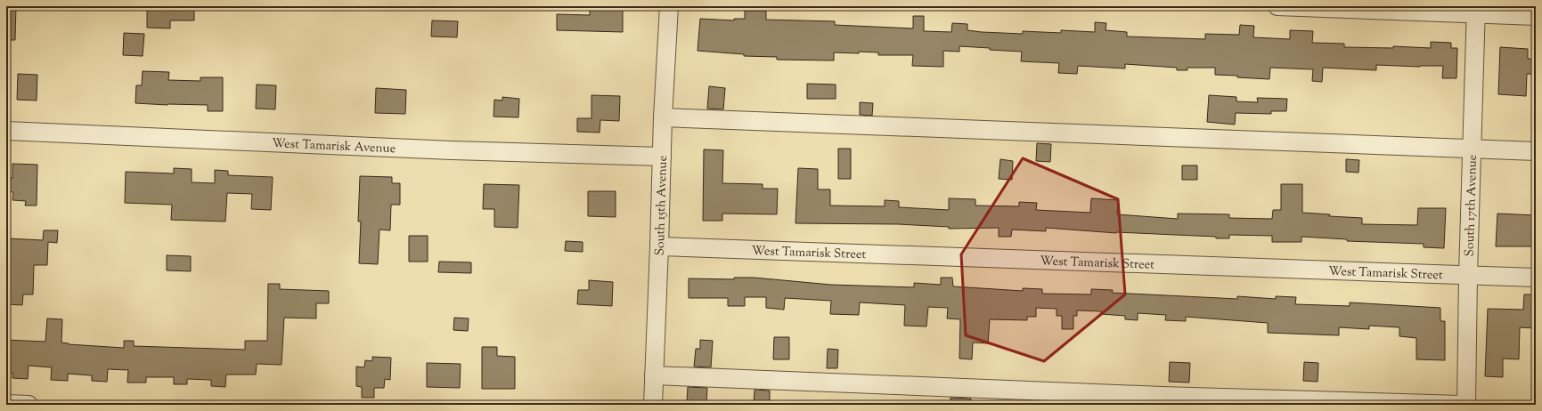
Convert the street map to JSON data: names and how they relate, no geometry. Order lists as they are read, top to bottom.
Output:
{
  "streets": {
    "street": [
      "West Tamarisk Avenue",
      "South 15th Avenue",
      "South 17th Avenue",
      "West Tamarisk Street"
    ]
  },
  "crossings": [
    ["West Tamarisk Avenue", "South 15th Avenue"],
    ["South 15th Avenue", "West Tamarisk Street"],
    ["South 17th Avenue", "West Tamarisk Street"]
  ]
}
